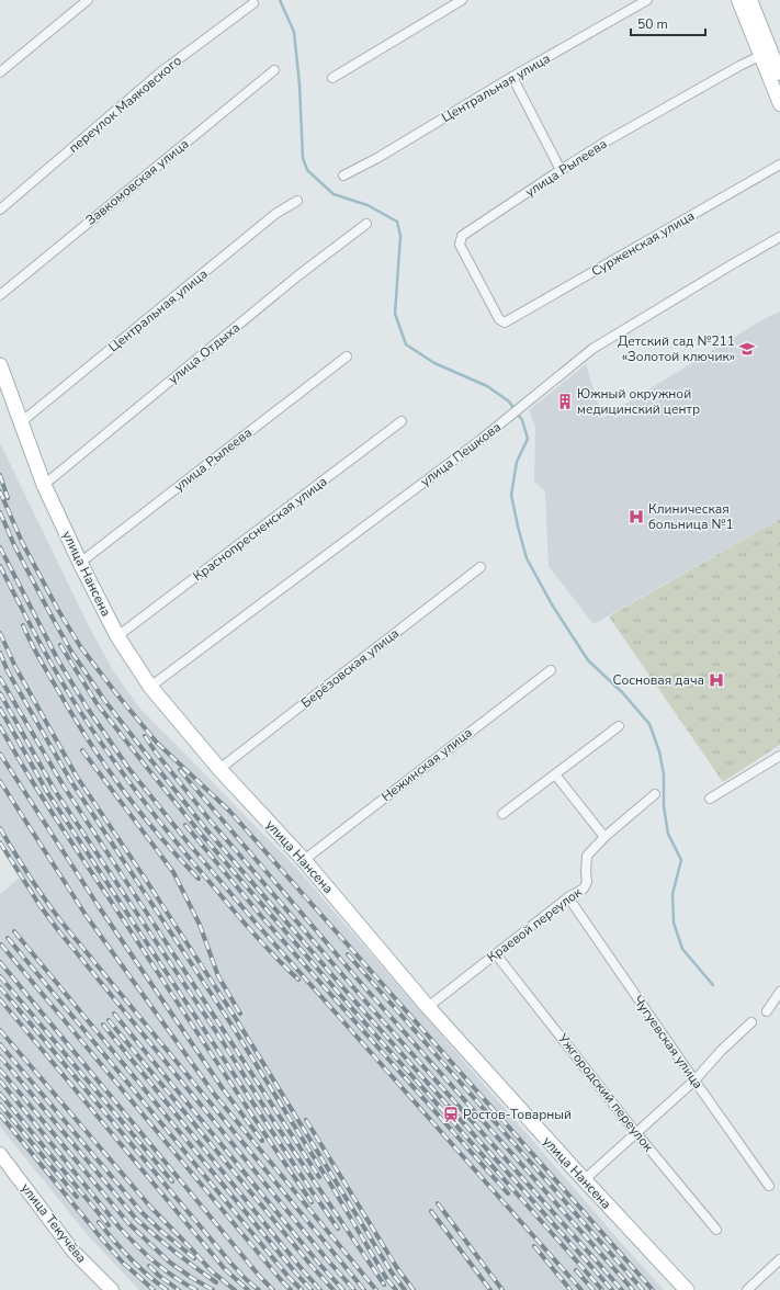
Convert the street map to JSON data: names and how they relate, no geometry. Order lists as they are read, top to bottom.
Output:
{
  "streets": {
    "main road": ["улица Нансена", "улица Текучёва"],
    "street": [
      "Центральная улица",
      "переулок Маяковского",
      "улица Рылеева",
      "Завкомовская улица",
      "Сурженская улица",
      "улица Отдыха",
      "улица Пешкова",
      "Краснопресненская улица",
      "Берёзовская улица",
      "Нежинская улица",
      "Краевой переулок",
      "Чугуевская улица",
      "Ужгородский переулок"
    ]
  },
  "crossings": [
    ["Центральная улица", "улица Нансена"],
    ["улица Рылеева", "Сурженская улица"],
    ["улица Рылеева", "улица Нансена"],
    ["улица Отдыха", "улица Нансена"],
    ["улица Пешкова", "улица Нансена"],
    ["Краснопресненская улица", "улица Нансена"],
    ["улица Нансена", "Берёзовская улица"],
    ["улица Нансена", "Нежинская улица"],
    ["улица Нансена", "Краевой переулок"],
    ["Краевой переулок", "Чугуевская улица"],
    ["Краевой переулок", "Ужгородский переулок"]
  ],
  "places": {
    "school or university": ["Детский сад №211 «Золотой ключик»"],
    "building": ["Южный окружной медицинский центр"],
    "hospital": ["Клиническая больница №1", "Сосновая дача"],
    "station": ["Ростов-Товарный"]
  },
  "scale_bar": "50 m"
}
